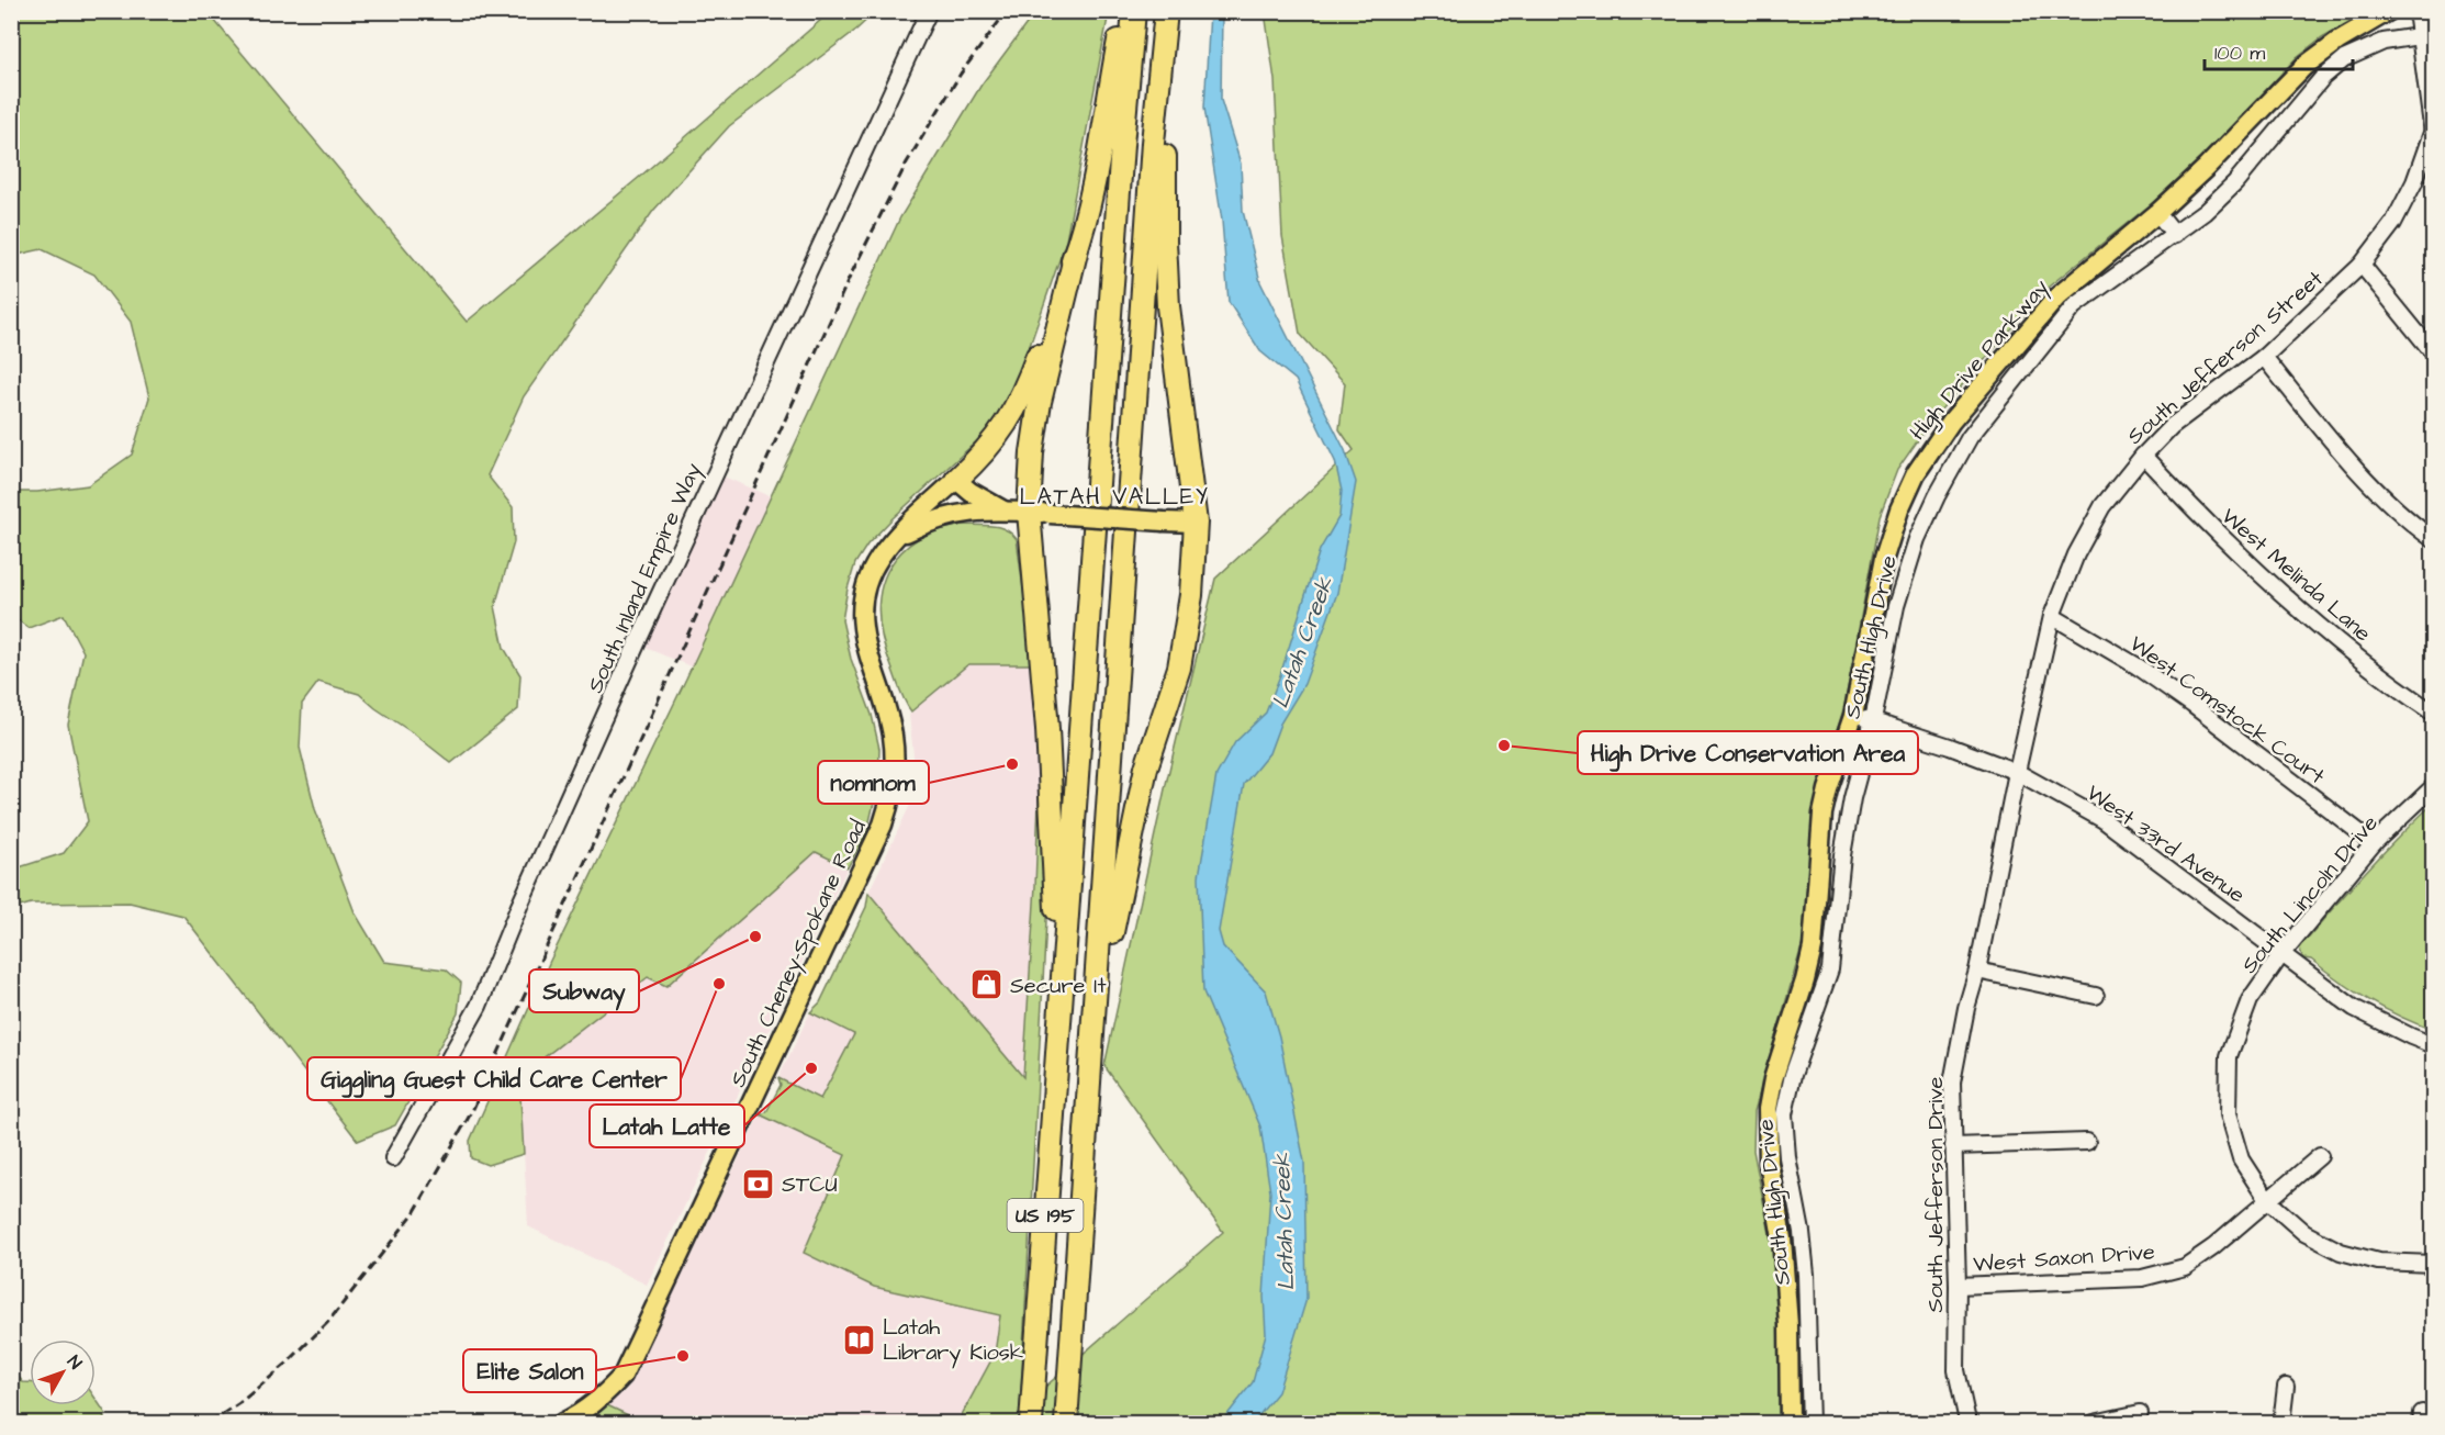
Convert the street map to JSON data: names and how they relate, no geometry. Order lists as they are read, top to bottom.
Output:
{
  "streets": {
    "highway": ["US 195"],
    "main road": ["High Drive Parkway", "South High Drive", "South Cheney-Spokane Road"],
    "street": [
      "South Jefferson Street",
      "West Melinda Lane",
      "South Inland Empire Way",
      "West Comstock Court",
      "West 33rd Avenue",
      "South Lincoln Drive",
      "South Jefferson Drive",
      "West Saxon Drive"
    ]
  },
  "crossings": [
    ["South Jefferson Street", "West Melinda Lane"],
    ["South Jefferson Street", "West Comstock Court"],
    ["South Jefferson Street", "West 33rd Avenue"],
    ["South Jefferson Street", "South Jefferson Drive"],
    ["High Drive Parkway", "South High Drive"],
    ["High Drive Parkway", "West 33rd Avenue"],
    ["South High Drive", "West 33rd Avenue"],
    ["West Comstock Court", "South Lincoln Drive"],
    ["West 33rd Avenue", "South Lincoln Drive"],
    ["West 33rd Avenue", "South Jefferson Drive"],
    ["South Lincoln Drive", "West Saxon Drive"],
    ["South Jefferson Drive", "West Saxon Drive"]
  ],
  "districts": ["LATAH VALLEY"],
  "water": ["Latah Creek"],
  "places": {
    "other": [
      "High Drive Conservation Area",
      "nomnom",
      "Subway",
      "Giggling Guest Child Care Center",
      "Latah Latte",
      "Elite Salon"
    ],
    "shop": ["Secure It"],
    "bank": ["STCU"],
    "library": ["Latah Library Kiosk"]
  },
  "scale_bar": "100 m",
  "north": "top right"
}
